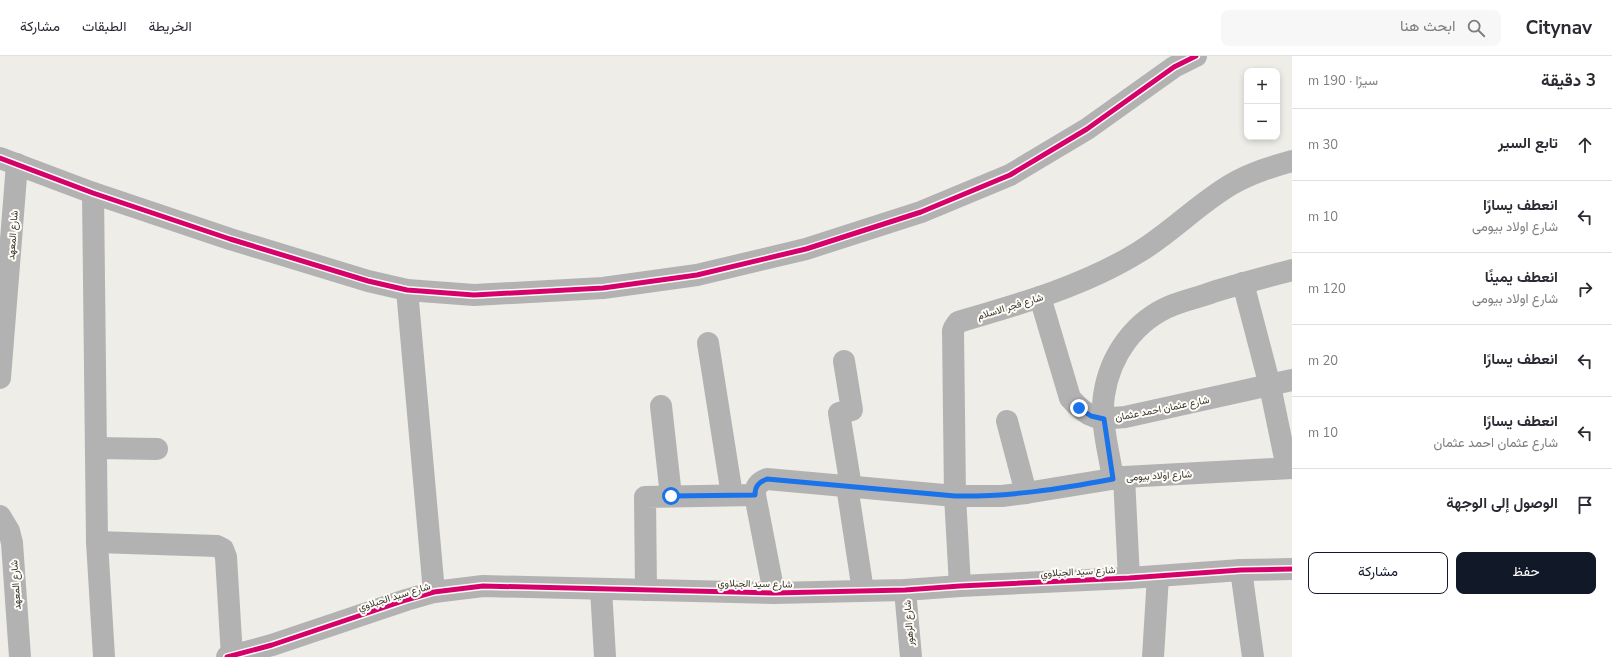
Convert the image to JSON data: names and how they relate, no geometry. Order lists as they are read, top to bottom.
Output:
{
  "streets": {
    "street": [
      "شارع المعهد",
      "شارع فجر الاسلام",
      "شارع عثمان احمد عثمان",
      "شارع اولاد بيومى",
      "شارع سيد الجبلاوي",
      "شارع الزهور"
    ]
  },
  "crossings": [
    ["شارع فجر الاسلام", "شارع عثمان احمد عثمان"],
    ["شارع فجر الاسلام", "شارع اولاد بيومى"],
    ["شارع فجر الاسلام", "شارع سيد الجبلاوي"],
    ["شارع سيد الجبلاوي", "شارع الزهور"]
  ],
  "page": {
    "header": "Citynav",
    "search": "ابحث هنا",
    "nav": ["الخريطة", "الطبقات", "مشاركة"],
    "heading": ["3 دقيقة", "سيرًا · 190 m"],
    "map_buttons": ["+", "−"],
    "list": [
      ["تابع السير", "30 m"],
      ["انعطف يسارًا", "شارع اولاد بيومى", "10 m"],
      ["انعطف يمينًا", "شارع اولاد بيومى", "120 m"],
      ["انعطف يسارًا", "20 m"],
      ["انعطف يسارًا", "شارع عثمان احمد عثمان", "10 m"],
      "الوصول إلى الوجهة"
    ],
    "buttons": ["حفظ", "مشاركة"]
  }
}
